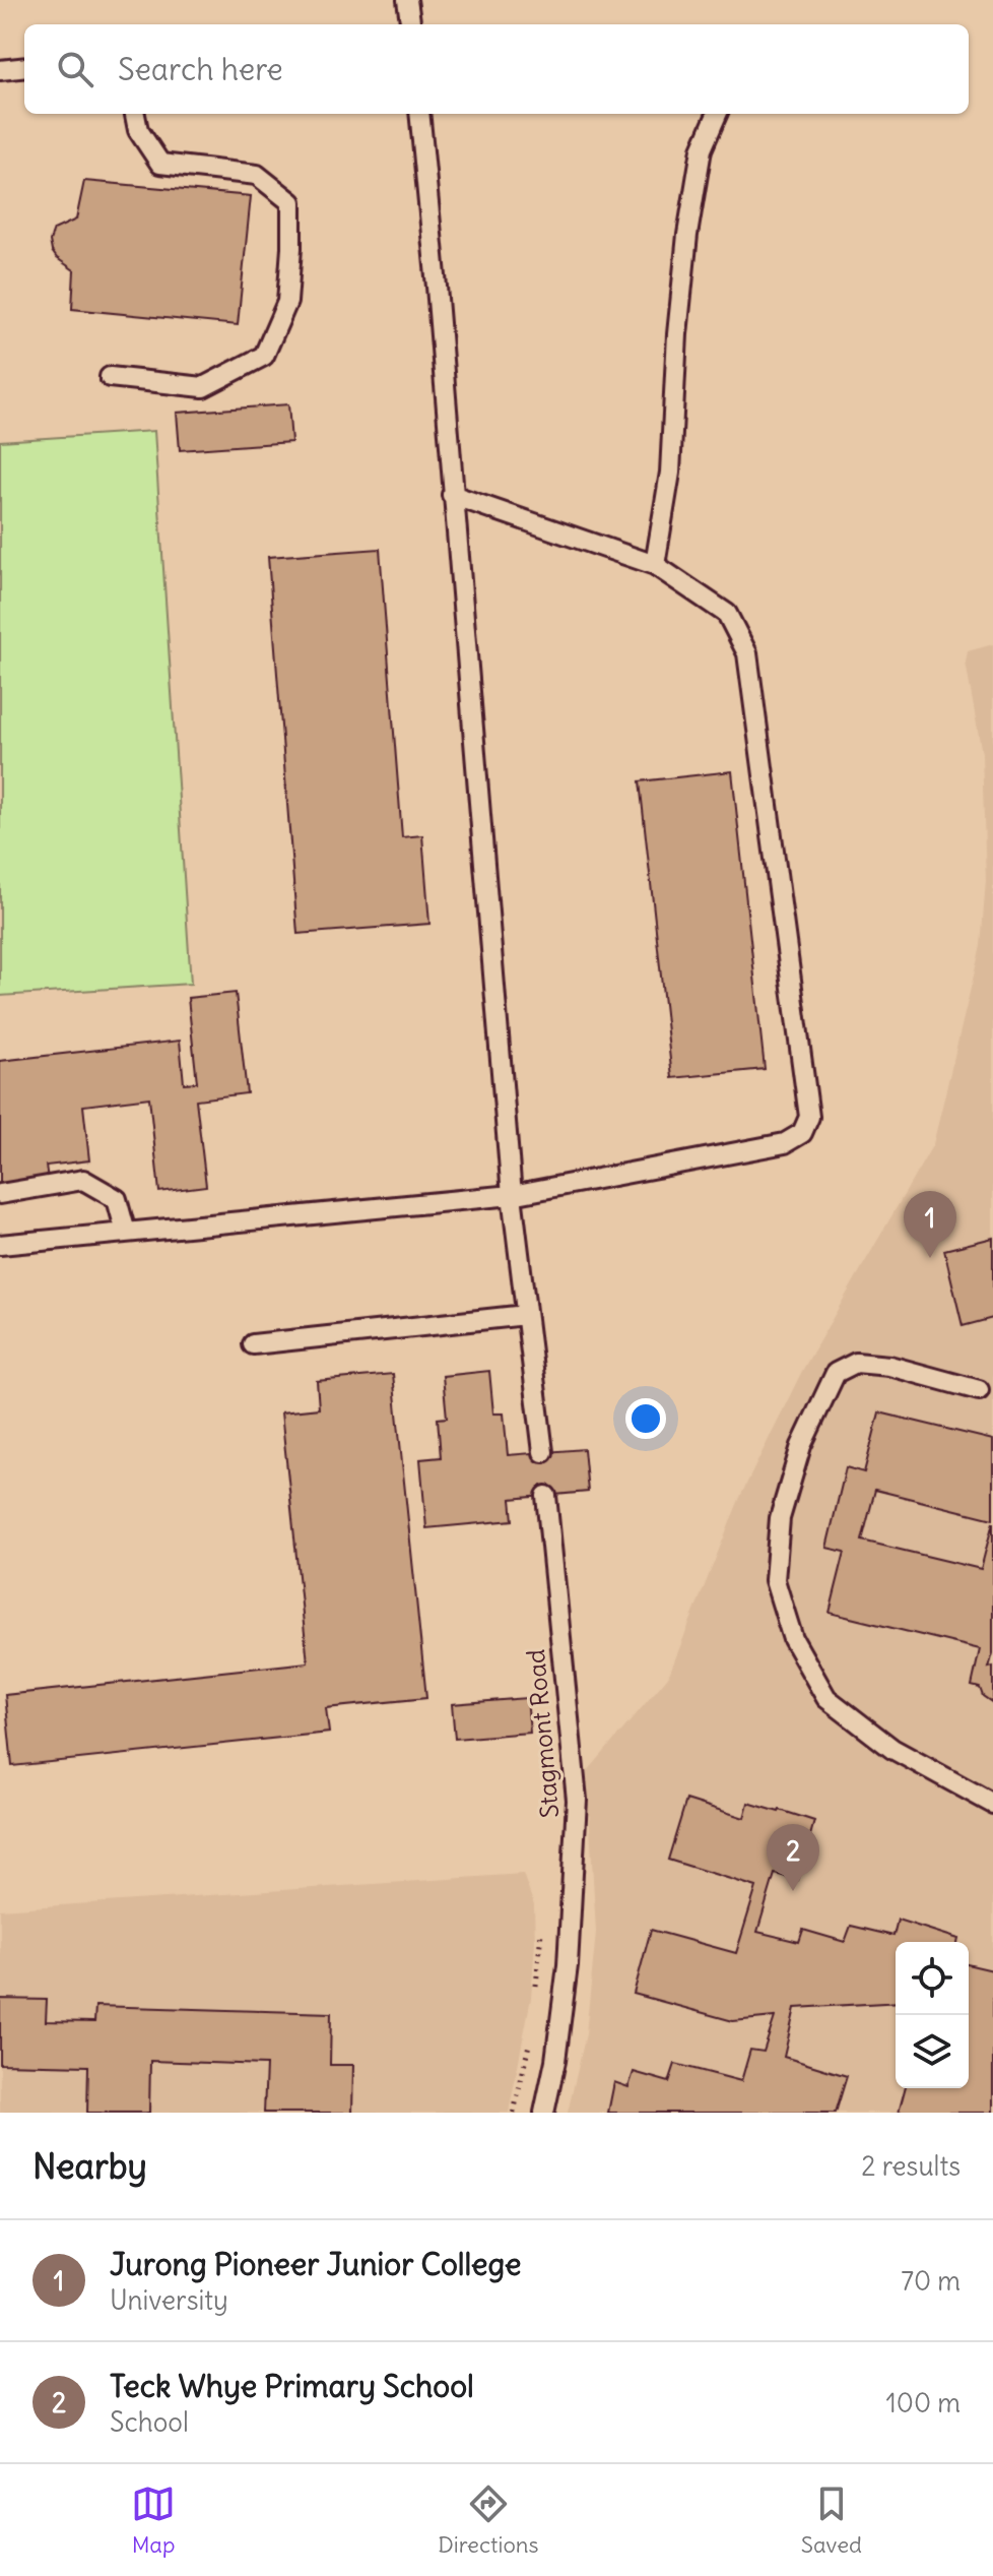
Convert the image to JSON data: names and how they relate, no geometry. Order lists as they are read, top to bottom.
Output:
{
  "streets": {
    "lane": ["Stagmont Road"]
  },
  "page": {
    "search": "Search here",
    "pins": ["1", "2"],
    "heading": ["Nearby", "2 results"],
    "list": [
      {
        "mark": "1",
        "name": "Jurong Pioneer Junior College",
        "note": "University",
        "value": "70 m"
      },
      {
        "mark": "2",
        "name": "Teck Whye Primary School",
        "note": "School",
        "value": "100 m"
      }
    ],
    "nav": ["Map", "Directions", "Saved"]
  }
}
